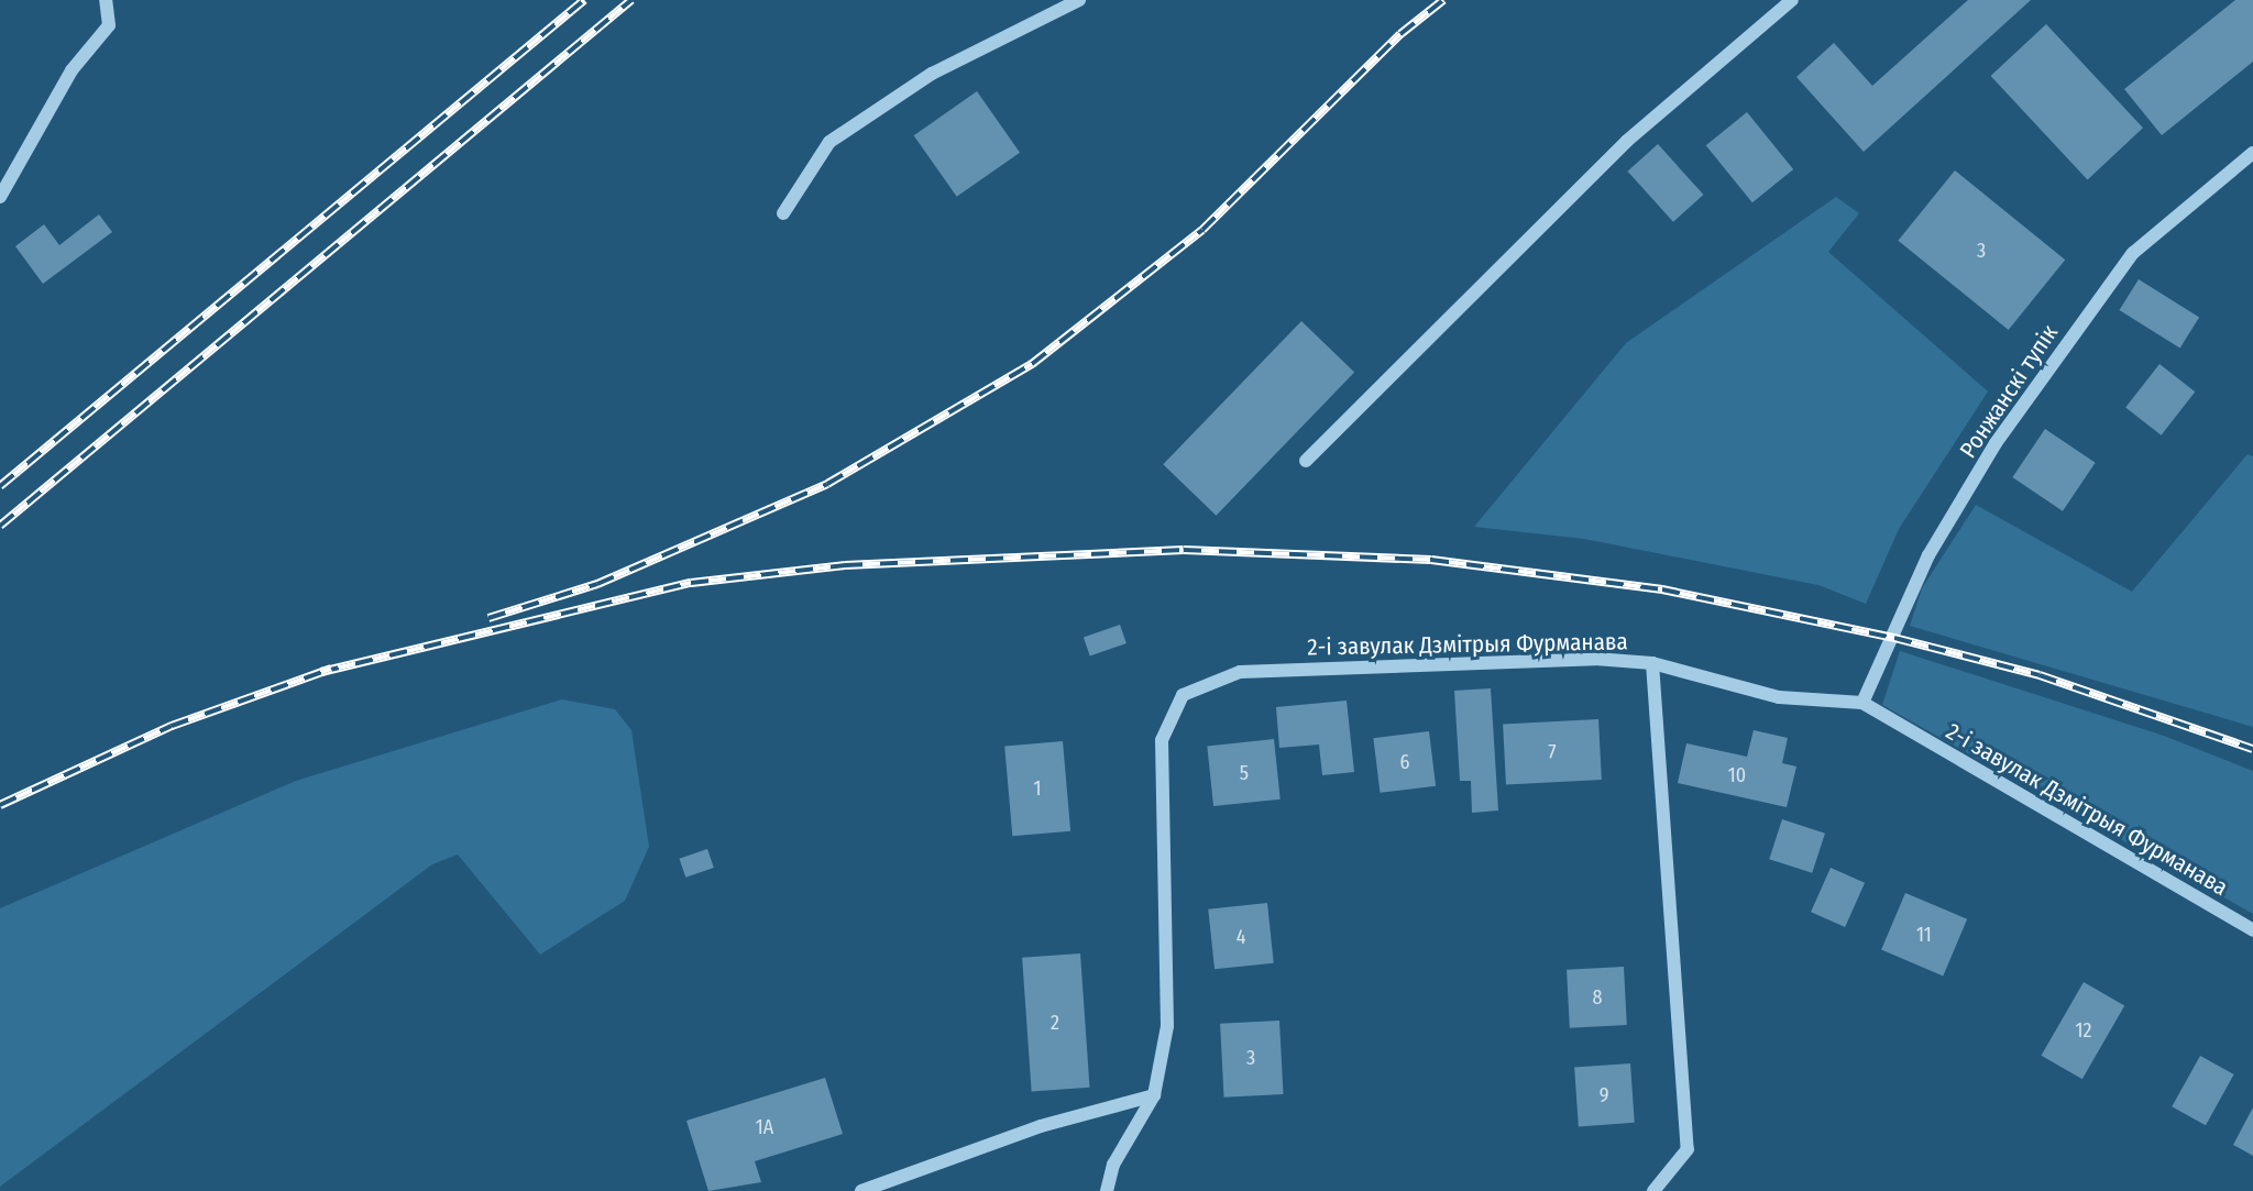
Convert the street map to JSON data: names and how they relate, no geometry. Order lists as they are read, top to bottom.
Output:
{
  "streets": {
    "street": ["Ронжанскі тупік", "2-і завулак Дзмітрыя Фурманава"]
  },
  "crossings": [
    ["Ронжанскі тупік", "2-і завулак Дзмітрыя Фурманава"]
  ],
  "house_numbers": [
    "3",
    "7",
    "6",
    "5",
    "10",
    "1",
    "11",
    "4",
    "8",
    "2",
    "12",
    "3",
    "9",
    "1А"
  ]
}
